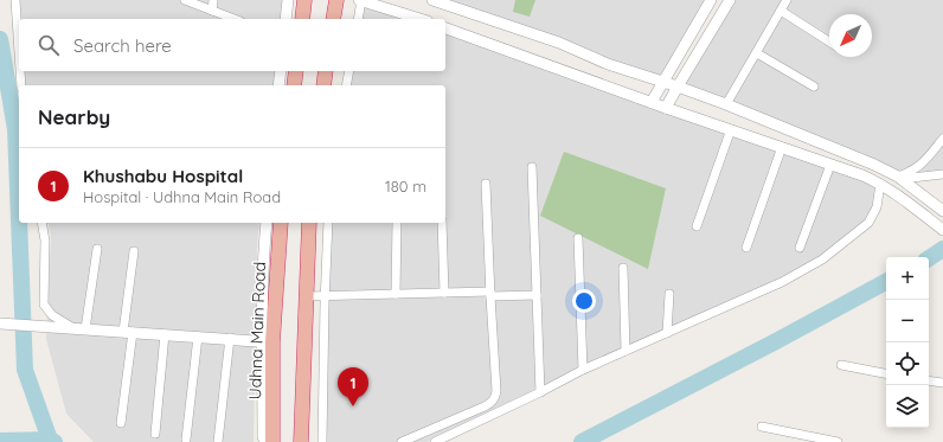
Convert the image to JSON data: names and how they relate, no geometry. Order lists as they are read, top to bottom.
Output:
{
  "streets": {
    "highway": ["Udhna Main Road"]
  },
  "north": "bottom left",
  "page": {
    "search": "Search here",
    "heading": "Nearby",
    "list": [
      {
        "mark": "1",
        "name": "Khushabu Hospital",
        "note": "Hospital · Udhna Main Road",
        "value": "180 m"
      }
    ],
    "map_buttons": ["+", "−"],
    "pins": "1"
  }
}
